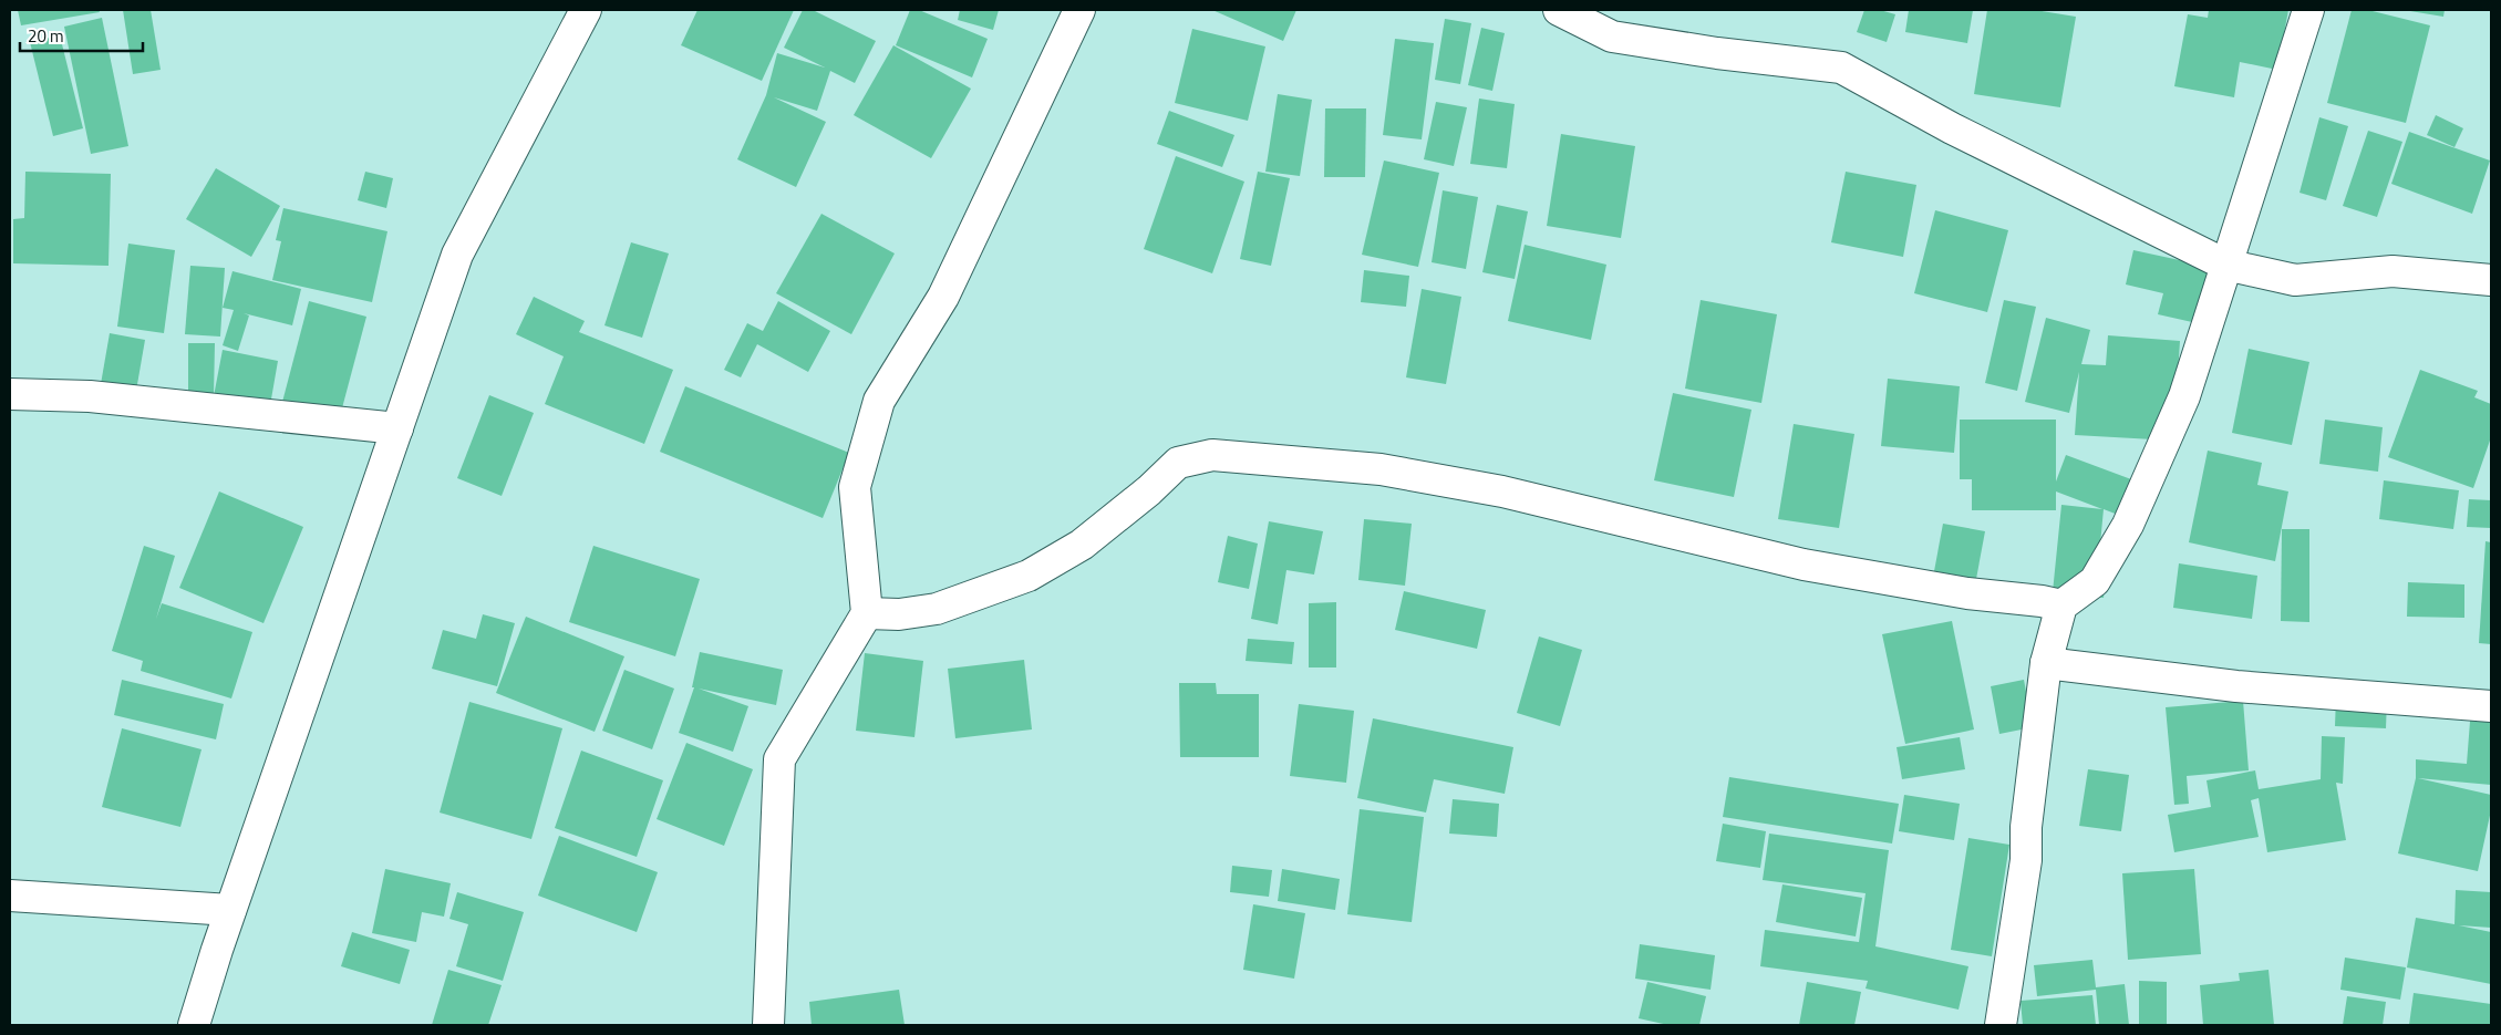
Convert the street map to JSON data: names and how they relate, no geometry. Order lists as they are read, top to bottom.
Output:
{
  "scale_bar": "20 m"
}
